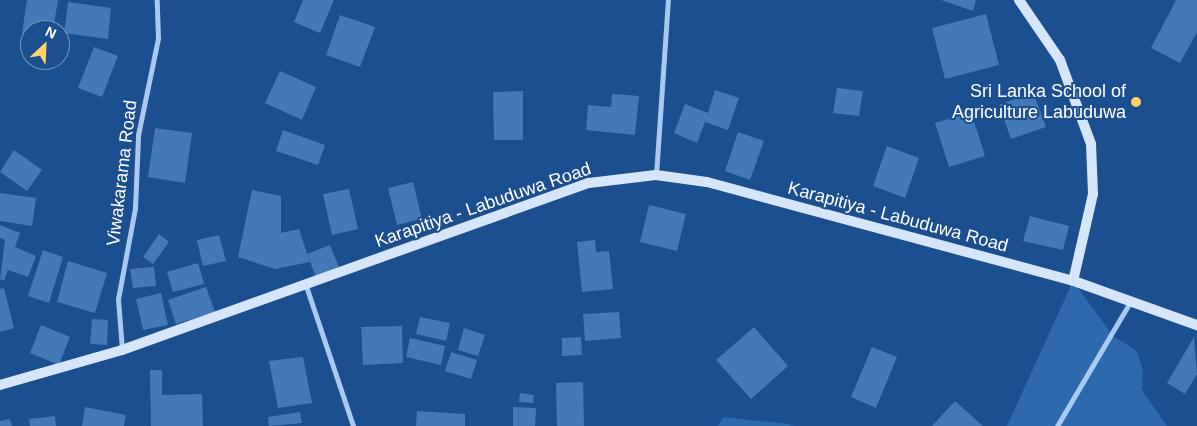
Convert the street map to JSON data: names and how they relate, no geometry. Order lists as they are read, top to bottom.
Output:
{
  "streets": {
    "main road": ["Karapitiya - Labuduwa Road"],
    "street": ["Viwakarama Road"]
  },
  "crossings": [
    ["Viwakarama Road", "Karapitiya - Labuduwa Road"]
  ],
  "places": ["Sri Lanka School of Agriculture Labuduwa"],
  "north": "top right"
}
